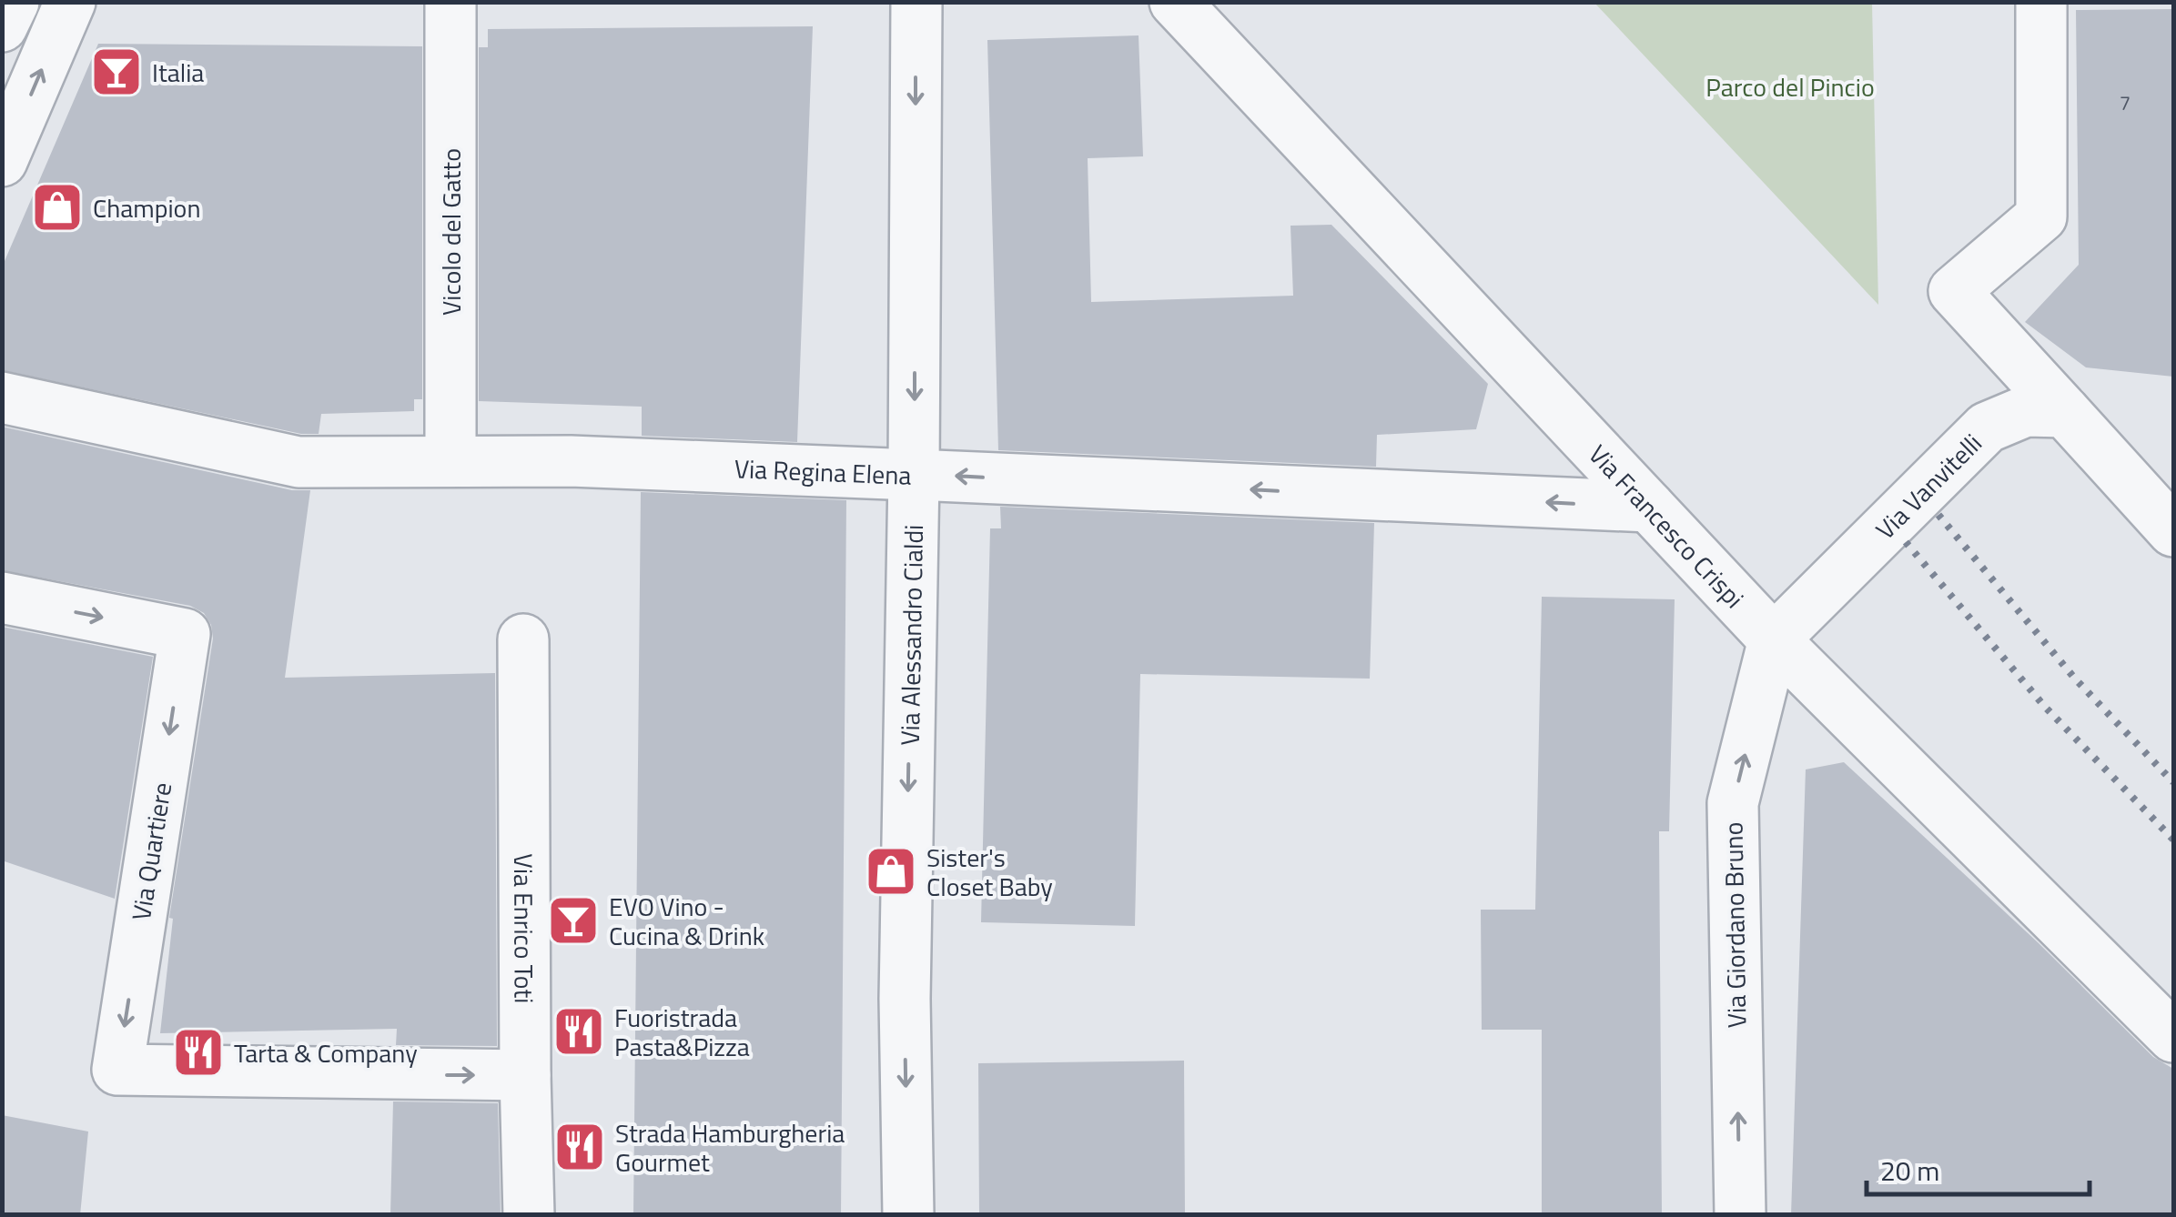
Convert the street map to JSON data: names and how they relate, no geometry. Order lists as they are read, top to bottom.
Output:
{
  "streets": {
    "street": [
      "Vicolo del Gatto",
      "Via Regina Elena",
      "Via Vanvitelli",
      "Via Francesco Crispi",
      "Via Alessandro Cialdi",
      "Via Quartiere",
      "Via Giordano Bruno",
      "Via Enrico Toti"
    ]
  },
  "crossings": [
    ["Vicolo del Gatto", "Via Regina Elena"],
    ["Via Regina Elena", "Via Francesco Crispi"],
    ["Via Regina Elena", "Via Alessandro Cialdi"],
    ["Via Vanvitelli", "Via Francesco Crispi"],
    ["Via Vanvitelli", "Via Giordano Bruno"],
    ["Via Francesco Crispi", "Via Giordano Bruno"],
    ["Via Quartiere", "Via Enrico Toti"]
  ],
  "one_way": ["Via Regina Elena", "Via Alessandro Cialdi", "Via Giordano Bruno"],
  "parks": ["Parco del Pincio"],
  "places": {
    "bar": ["Italia", "EVO Vino - Cucina & Drink"],
    "shop": ["Champion", "Sister's Closet Baby"],
    "restaurant": ["Fuoristrada Pasta&Pizza", "Tarta & Company", "Strada Hamburgheria Gourmet"]
  },
  "house_numbers": ["7"],
  "scale_bar": "20 m"
}
